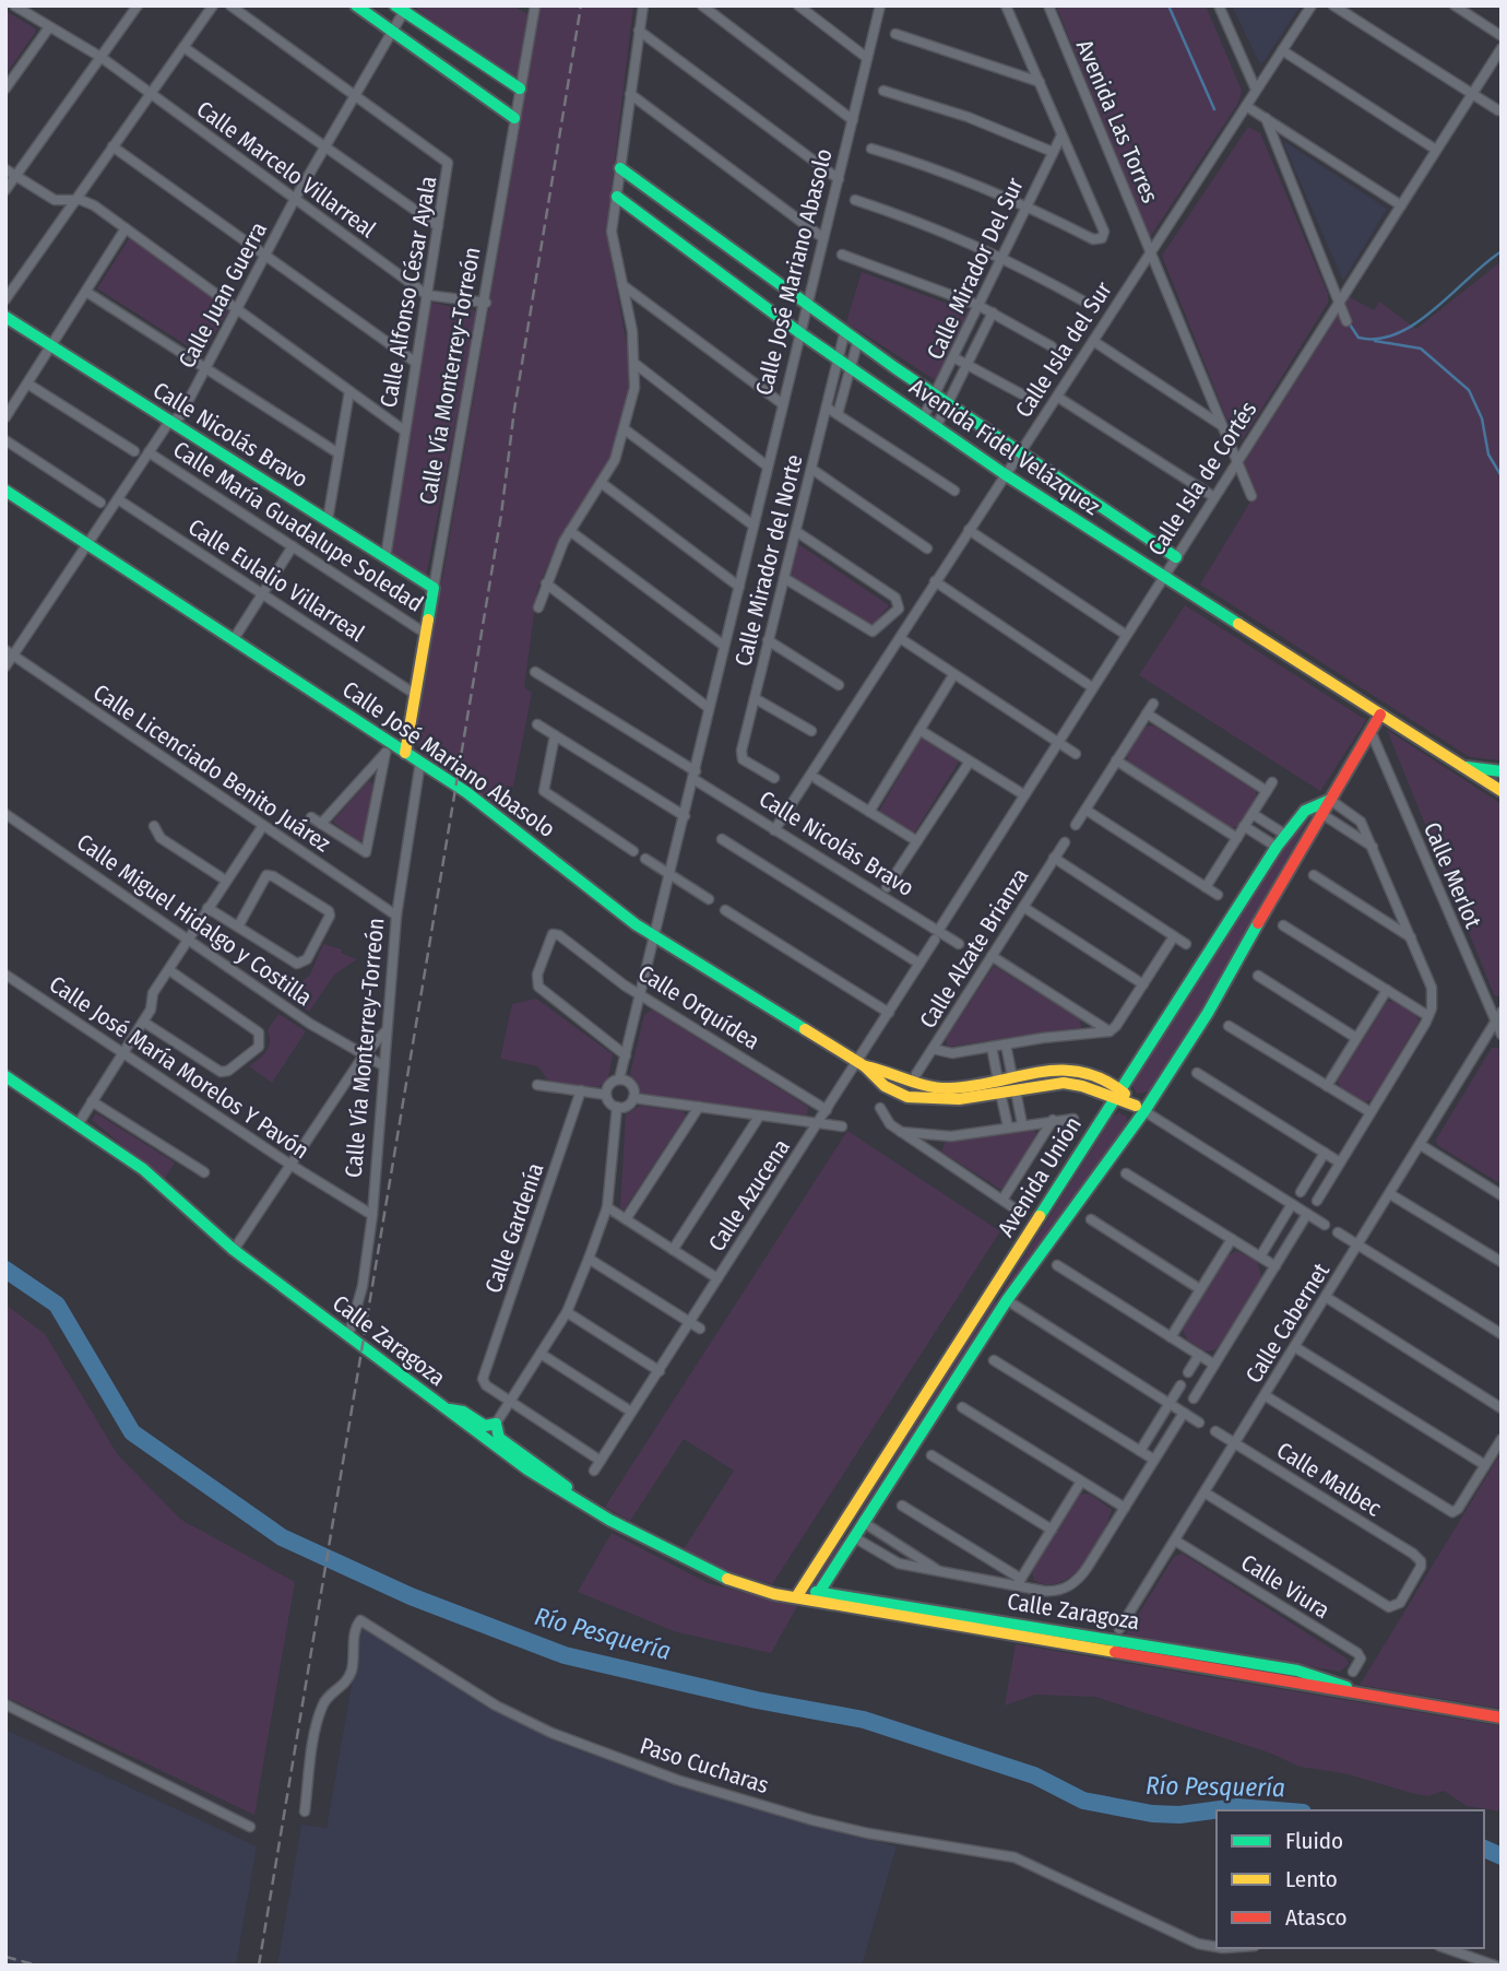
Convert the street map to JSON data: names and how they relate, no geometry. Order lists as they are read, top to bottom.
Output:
{
  "streets": {
    "street": [
      "Avenida Las Torres",
      "Calle Marcelo Villarreal",
      "Calle Mirador Del Sur",
      "Calle José Mariano Abasolo",
      "Calle Alfonso César Ayala",
      "Calle Juan Guerra",
      "Calle Isla del Sur",
      "Calle Vía Monterrey-Torreón",
      "Calle Nicolás Bravo",
      "Avenida Fidel Velázquez",
      "Calle Isla de Cortés",
      "Calle María Guadalupe Soledad",
      "Calle Mirador del Norte",
      "Calle Eulalio Villarreal",
      "Calle Licenciado Benito Juárez",
      "Calle Merlot",
      "Calle Miguel Hidalgo y Costilla",
      "Calle Alzate Brianza",
      "Calle Orquídea",
      "Calle José María Morelos Y Pavón",
      "Avenida Unión",
      "Calle Azucena",
      "Calle Gardenía",
      "Calle Cabernet",
      "Calle Zaragoza",
      "Calle Malbec",
      "Calle Viura",
      "Paso Cucharas"
    ]
  },
  "crossings": [
    ["Avenida Las Torres", "Calle Isla del Sur"],
    ["Avenida Las Torres", "Calle Isla de Cortés"],
    ["Calle Marcelo Villarreal", "Calle Alfonso César Ayala"],
    ["Calle Marcelo Villarreal", "Calle Juan Guerra"],
    ["Calle Marcelo Villarreal", "Calle Vía Monterrey-Torreón"],
    ["Calle Mirador Del Sur", "Avenida Fidel Velázquez"],
    ["Calle José Mariano Abasolo", "Calle Juan Guerra"],
    ["Calle José Mariano Abasolo", "Calle Vía Monterrey-Torreón"],
    ["Calle José Mariano Abasolo", "Calle Nicolás Bravo"],
    ["Calle José Mariano Abasolo", "Avenida Fidel Velázquez"],
    ["Calle José Mariano Abasolo", "Calle Orquídea"],
    ["Calle José Mariano Abasolo", "Avenida Unión"],
    ["Calle José Mariano Abasolo", "Calle Azucena"],
    ["Calle Alfonso César Ayala", "Calle Juan Guerra"],
    ["Calle Alfonso César Ayala", "Calle Nicolás Bravo"],
    ["Calle Juan Guerra", "Calle Nicolás Bravo"],
    ["Calle Juan Guerra", "Calle María Guadalupe Soledad"],
    ["Calle Juan Guerra", "Calle Eulalio Villarreal"],
    ["Calle Juan Guerra", "Calle Licenciado Benito Juárez"],
    ["Calle Isla del Sur", "Calle Nicolás Bravo"],
    ["Calle Isla del Sur", "Avenida Fidel Velázquez"],
    ["Calle Vía Monterrey-Torreón", "Calle Nicolás Bravo"],
    ["Calle Vía Monterrey-Torreón", "Calle María Guadalupe Soledad"],
    ["Calle Vía Monterrey-Torreón", "Calle Eulalio Villarreal"],
    ["Calle Vía Monterrey-Torreón", "Calle Licenciado Benito Juárez"],
    ["Calle Vía Monterrey-Torreón", "Calle Miguel Hidalgo y Costilla"],
    ["Calle Vía Monterrey-Torreón", "Calle José María Morelos Y Pavón"],
    ["Calle Vía Monterrey-Torreón", "Calle Zaragoza"],
    ["Calle Nicolás Bravo", "Calle Isla de Cortés"],
    ["Calle Nicolás Bravo", "Calle Azucena"],
    ["Avenida Fidel Velázquez", "Calle Isla de Cortés"],
    ["Avenida Fidel Velázquez", "Calle Mirador del Norte"],
    ["Avenida Fidel Velázquez", "Avenida Unión"],
    ["Calle Isla de Cortés", "Calle Azucena"],
    ["Calle Merlot", "Avenida Unión"],
    ["Calle Merlot", "Calle Cabernet"],
    ["Calle Orquídea", "Calle Azucena"],
    ["Avenida Unión", "Calle Zaragoza"],
    ["Calle Cabernet", "Calle Malbec"],
    ["Calle Cabernet", "Calle Viura"]
  ],
  "water": ["Río Pesquería"],
  "legend": ["Fluido", "Lento", "Atasco"]
}
